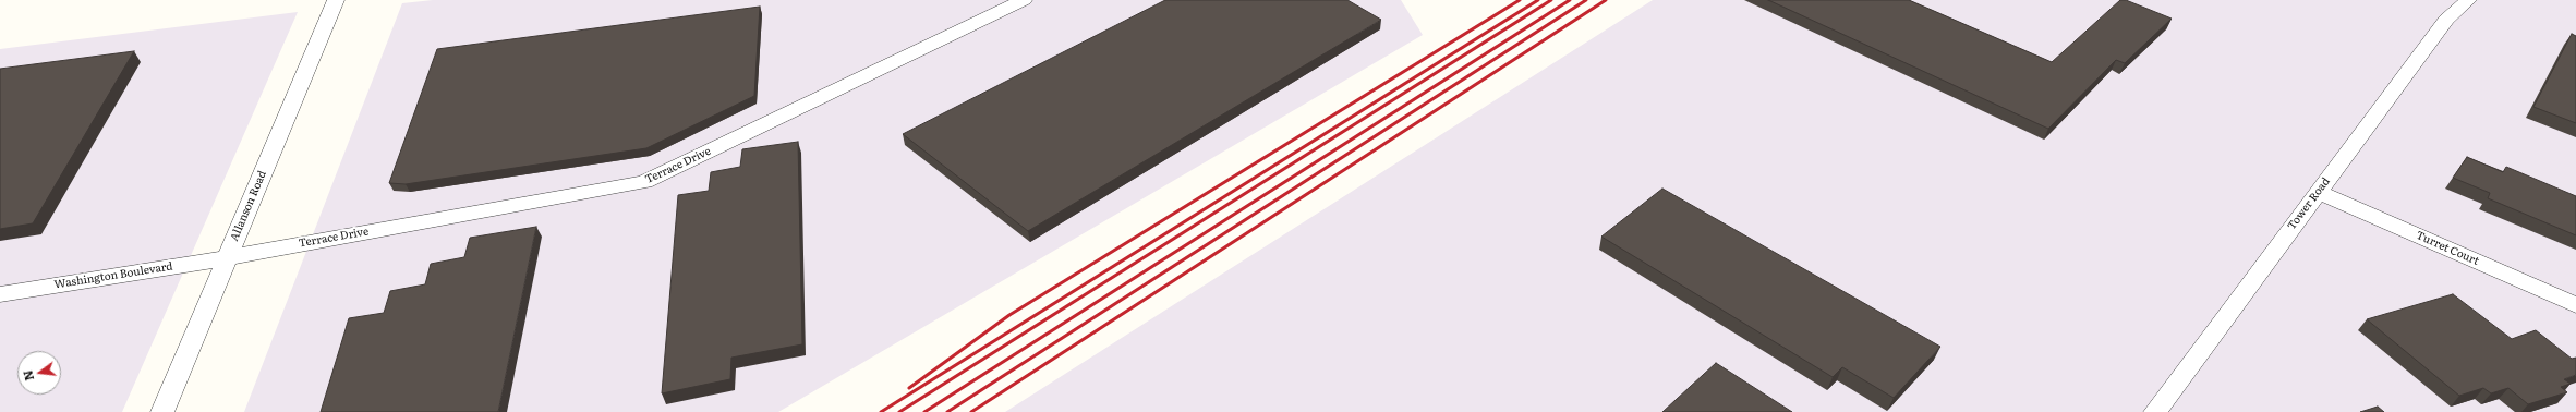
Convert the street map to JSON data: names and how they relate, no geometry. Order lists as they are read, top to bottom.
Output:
{
  "streets": {
    "street": [
      "Terrace Drive",
      "Tower Road",
      "Allanson Road",
      "Turret Court",
      "Washington Boulevard"
    ]
  },
  "crossings": [
    ["Terrace Drive", "Allanson Road"],
    ["Terrace Drive", "Washington Boulevard"],
    ["Tower Road", "Turret Court"],
    ["Allanson Road", "Washington Boulevard"]
  ],
  "north": "left"
}
